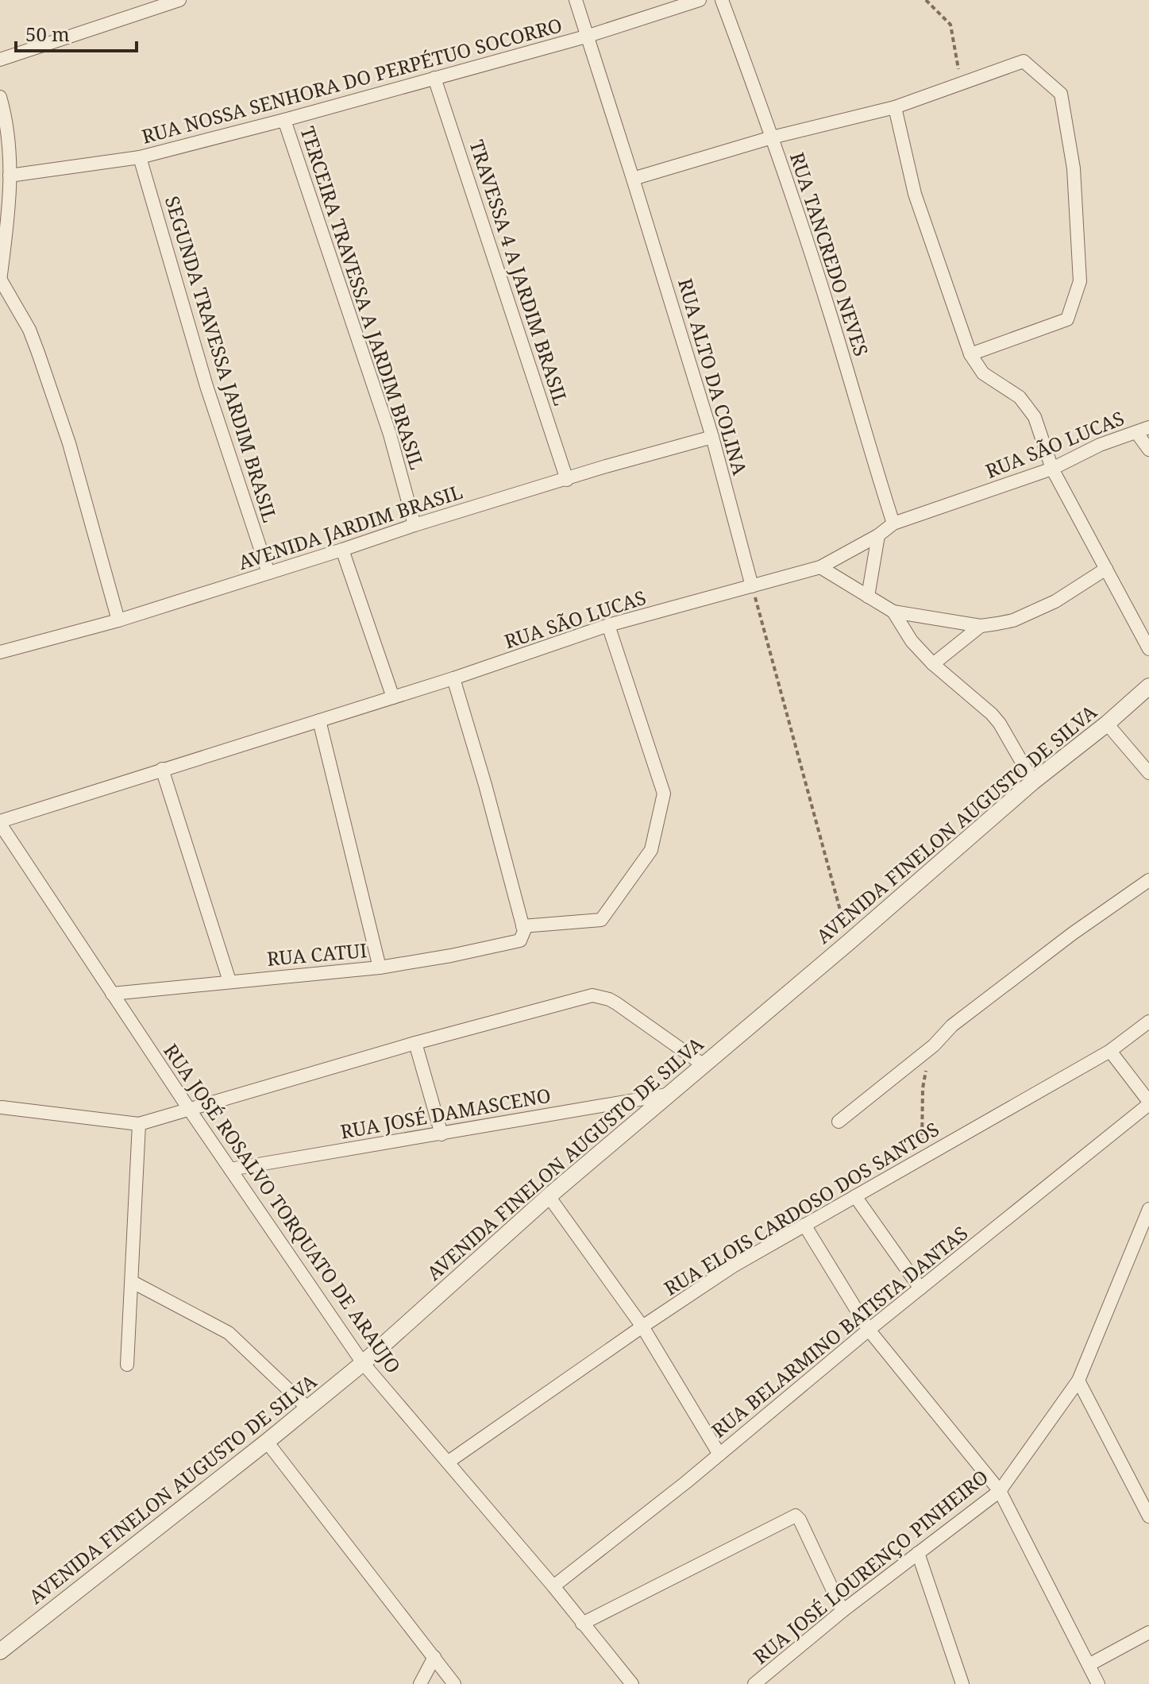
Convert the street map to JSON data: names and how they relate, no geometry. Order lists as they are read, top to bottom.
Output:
{
  "streets": {
    "street": [
      "RUA NOSSA SENHORA DO PERPÉTUO SOCORRO",
      "RUA TANCREDO NEVES",
      "TRAVESSA 4 A JARDIM BRASIL",
      "TERCEIRA TRAVESSA A JARDIM BRASIL",
      "SEGUNDA TRAVESSA JARDIM BRASIL",
      "RUA ALTO DA COLINA",
      "RUA SÃO LUCAS",
      "AVENIDA JARDIM BRASIL",
      "AVENIDA FINELON AUGUSTO DE SILVA",
      "RUA CATUI",
      "RUA JOSÉ DAMASCENO",
      "RUA JOSÉ ROSALVO TORQUATO DE ARAUJO",
      "RUA ELOIS CARDOSO DOS SANTOS",
      "RUA BELARMINO BATISTA DANTAS",
      "RUA JOSÉ LOURENÇO PINHEIRO"
    ]
  },
  "crossings": [
    ["RUA NOSSA SENHORA DO PERPÉTUO SOCORRO", "TRAVESSA 4 A JARDIM BRASIL"],
    ["RUA NOSSA SENHORA DO PERPÉTUO SOCORRO", "TERCEIRA TRAVESSA A JARDIM BRASIL"],
    ["RUA NOSSA SENHORA DO PERPÉTUO SOCORRO", "SEGUNDA TRAVESSA JARDIM BRASIL"],
    ["RUA NOSSA SENHORA DO PERPÉTUO SOCORRO", "RUA ALTO DA COLINA"],
    ["RUA TANCREDO NEVES", "RUA SÃO LUCAS"],
    ["TRAVESSA 4 A JARDIM BRASIL", "AVENIDA JARDIM BRASIL"],
    ["TERCEIRA TRAVESSA A JARDIM BRASIL", "AVENIDA JARDIM BRASIL"],
    ["SEGUNDA TRAVESSA JARDIM BRASIL", "AVENIDA JARDIM BRASIL"],
    ["RUA ALTO DA COLINA", "RUA SÃO LUCAS"],
    ["RUA ALTO DA COLINA", "AVENIDA JARDIM BRASIL"],
    ["RUA SÃO LUCAS", "RUA CATUI"],
    ["RUA SÃO LUCAS", "RUA JOSÉ ROSALVO TORQUATO DE ARAUJO"],
    ["AVENIDA FINELON AUGUSTO DE SILVA", "RUA JOSÉ DAMASCENO"],
    ["AVENIDA FINELON AUGUSTO DE SILVA", "RUA JOSÉ ROSALVO TORQUATO DE ARAUJO"],
    ["RUA CATUI", "RUA JOSÉ ROSALVO TORQUATO DE ARAUJO"],
    ["RUA JOSÉ DAMASCENO", "RUA JOSÉ ROSALVO TORQUATO DE ARAUJO"],
    ["RUA JOSÉ ROSALVO TORQUATO DE ARAUJO", "RUA ELOIS CARDOSO DOS SANTOS"],
    ["RUA JOSÉ ROSALVO TORQUATO DE ARAUJO", "RUA BELARMINO BATISTA DANTAS"]
  ],
  "scale_bar": "50 m"
}
